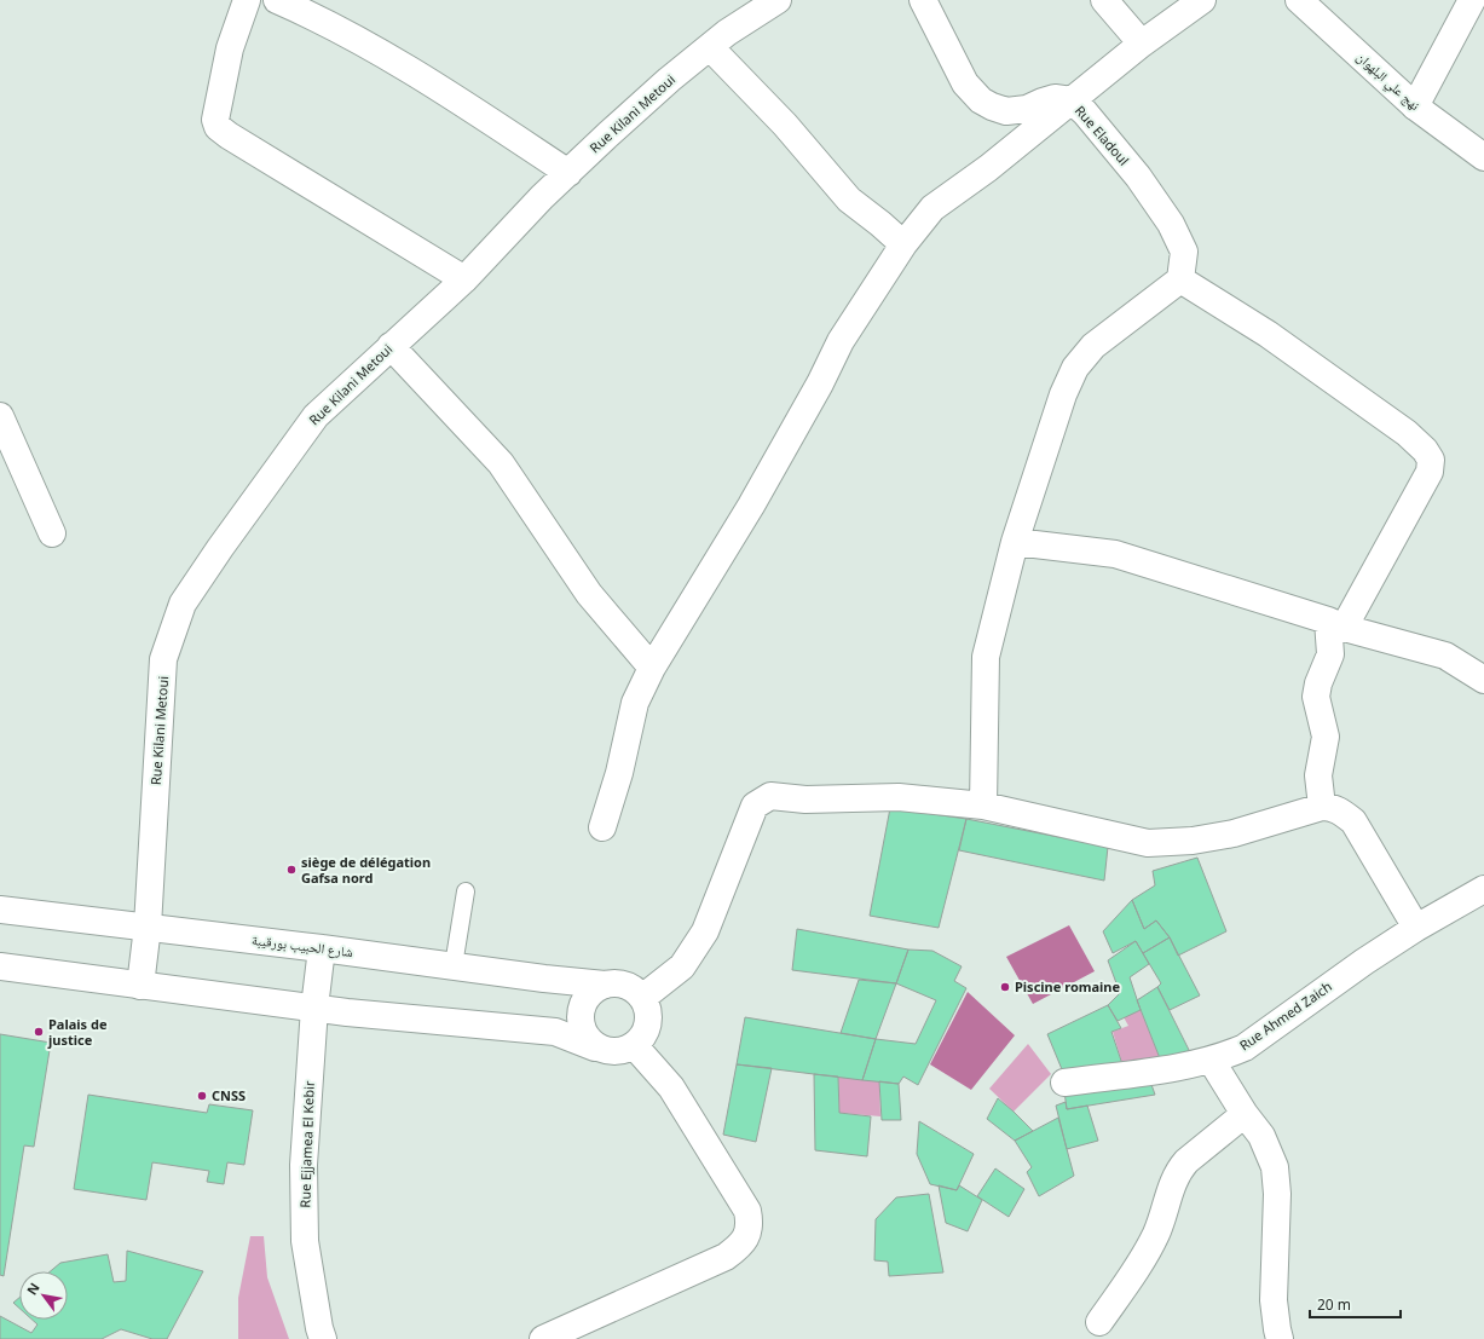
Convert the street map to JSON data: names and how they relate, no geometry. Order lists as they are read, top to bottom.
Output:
{
  "streets": {
    "street": [
      "نهج علي البلهوان",
      "Rue Kilani Metoui",
      "Rue Eladoul",
      "شارع الحبيب بورقيبة",
      "Rue Ahmed Zaich",
      "Rue Ejjamea El Kebir"
    ]
  },
  "crossings": [
    ["Rue Kilani Metoui", "شارع الحبيب بورقيبة"],
    ["شارع الحبيب بورقيبة", "Rue Ejjamea El Kebir"]
  ],
  "places": [
    "siège de délégation Gafsa nord",
    "Piscine romaine",
    "Palais de justice",
    "CNSS"
  ],
  "scale_bar": "20 m",
  "north": "top left"
}
